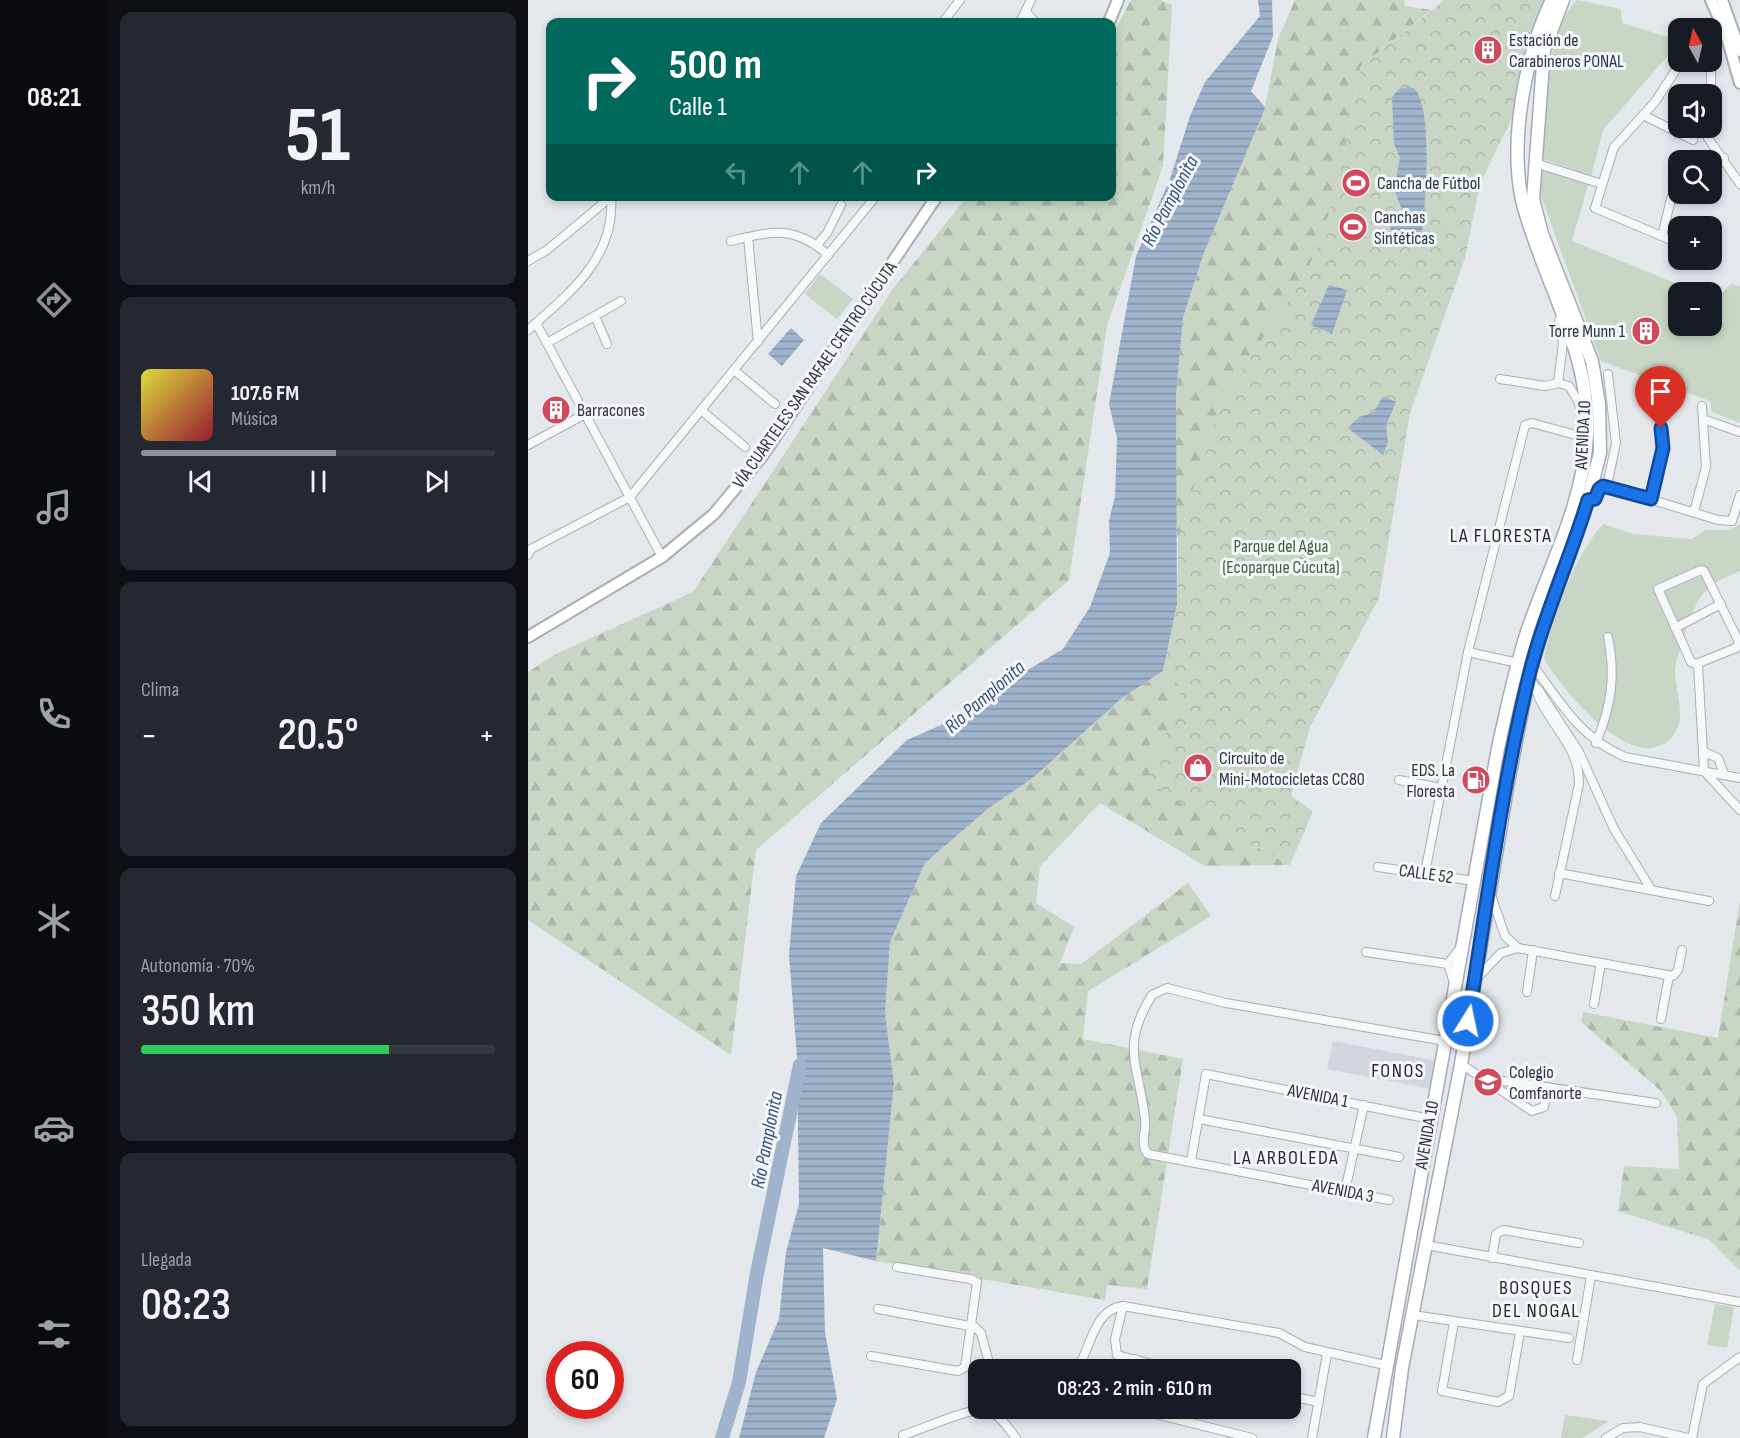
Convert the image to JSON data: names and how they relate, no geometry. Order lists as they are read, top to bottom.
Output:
{
  "streets": {
    "main road": ["VÍA CUARTELES SAN RAFAEL CENTRO CÚCUTA", "AVENIDA 10"],
    "street": ["CALLE 52", "AVENIDA 1", "AVENIDA 3"]
  },
  "crossings": [
    ["AVENIDA 10", "CALLE 52"],
    ["AVENIDA 10", "AVENIDA 1"],
    ["AVENIDA 10", "AVENIDA 3"]
  ],
  "districts": [
    "LA FLORESTA",
    "FONOS",
    "LA ARBOLEDA",
    "BOSQUES DEL NOGAL"
  ],
  "water": ["Río Pamplonita"],
  "parks": ["Parque del Agua (Ecoparque Cúcuta)"],
  "places": {
    "building": ["Estación de Carabineros PONAL", "Torre Munn 1", "Barracones"],
    "sports": ["Cancha de Fútbol", "Canchas Sintéticas"],
    "shop": ["Circuito de Mini-Motocicletas CC80"],
    "fuel station": ["EDS. La Floresta"],
    "school or university": ["Colegio Comfanorte"]
  },
  "north": "top",
  "page": {
    "tabs": "08:21",
    "tile": [
      ["51", "km/h"],
      "Clima",
      ["Autonomía · 70%", "350 km"],
      ["Llegada", "08:23"]
    ],
    "map_buttons": ["+", "−"],
    "turn": ["500 m", "Calle 1"],
    "song": ["107.6 FM", "Música"],
    "heat": ["−", "20.5°", "+"],
    "limit": "60",
    "trip": "08:23 · 2 min · 610 m"
  }
}
